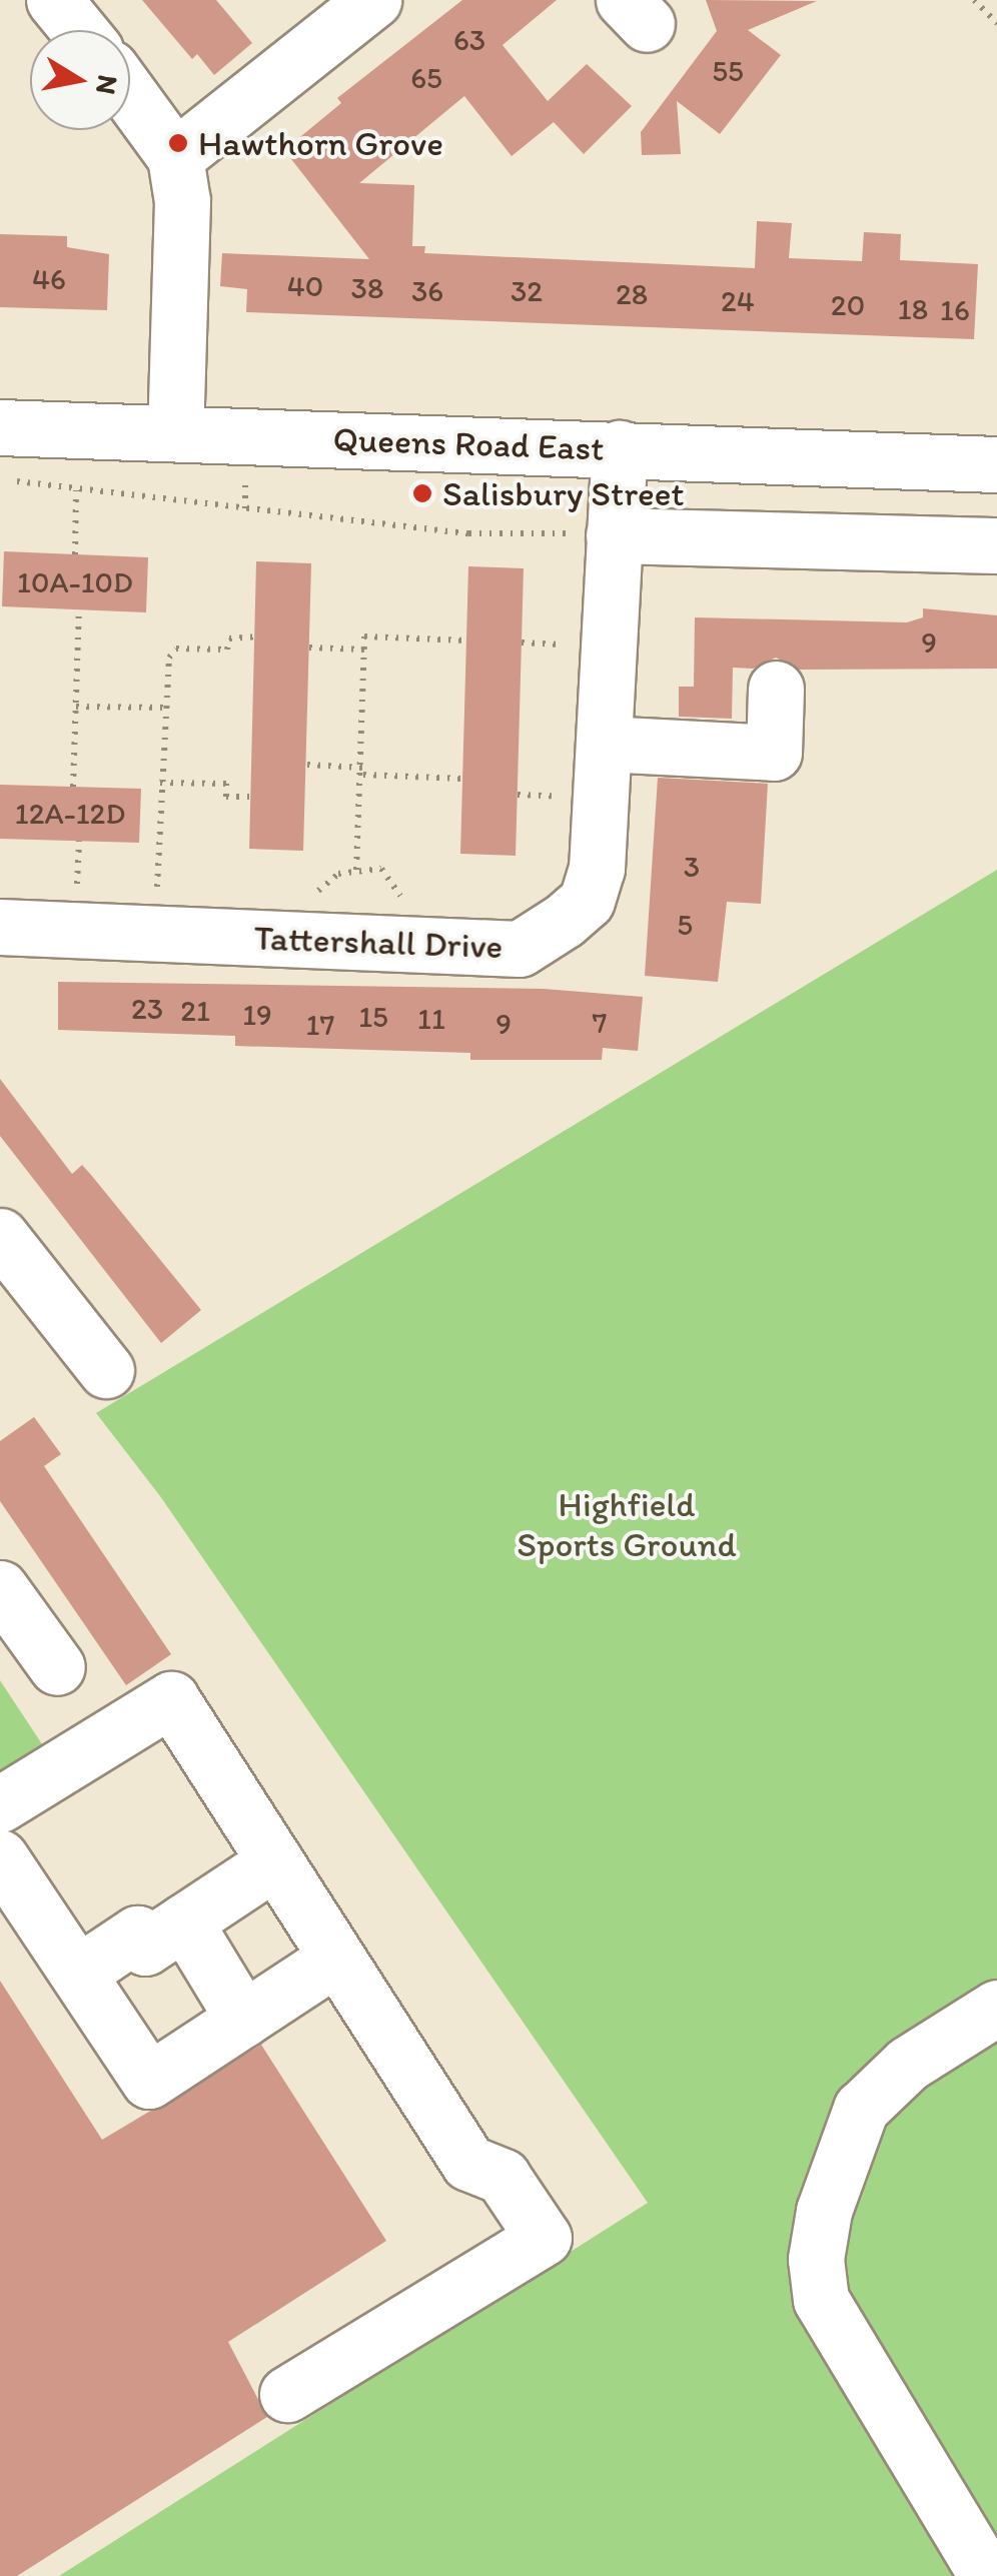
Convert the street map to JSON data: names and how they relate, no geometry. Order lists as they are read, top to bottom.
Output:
{
  "streets": {
    "street": ["Queens Road East", "Tattershall Drive"]
  },
  "crossings": [
    ["Queens Road East", "Tattershall Drive"]
  ],
  "parks": ["Highfield Sports Ground"],
  "places": ["Hawthorn Grove", "Salisbury Street"],
  "house_numbers": [
    "63",
    "55",
    "65",
    "46",
    "40",
    "38",
    "36",
    "32",
    "28",
    "24",
    "20",
    "18",
    "16",
    "10A-10D",
    "9",
    "12A-12D",
    "3",
    "5",
    "23",
    "21",
    "19",
    "15",
    "11",
    "7",
    "9",
    "17"
  ],
  "north": "right"
}
